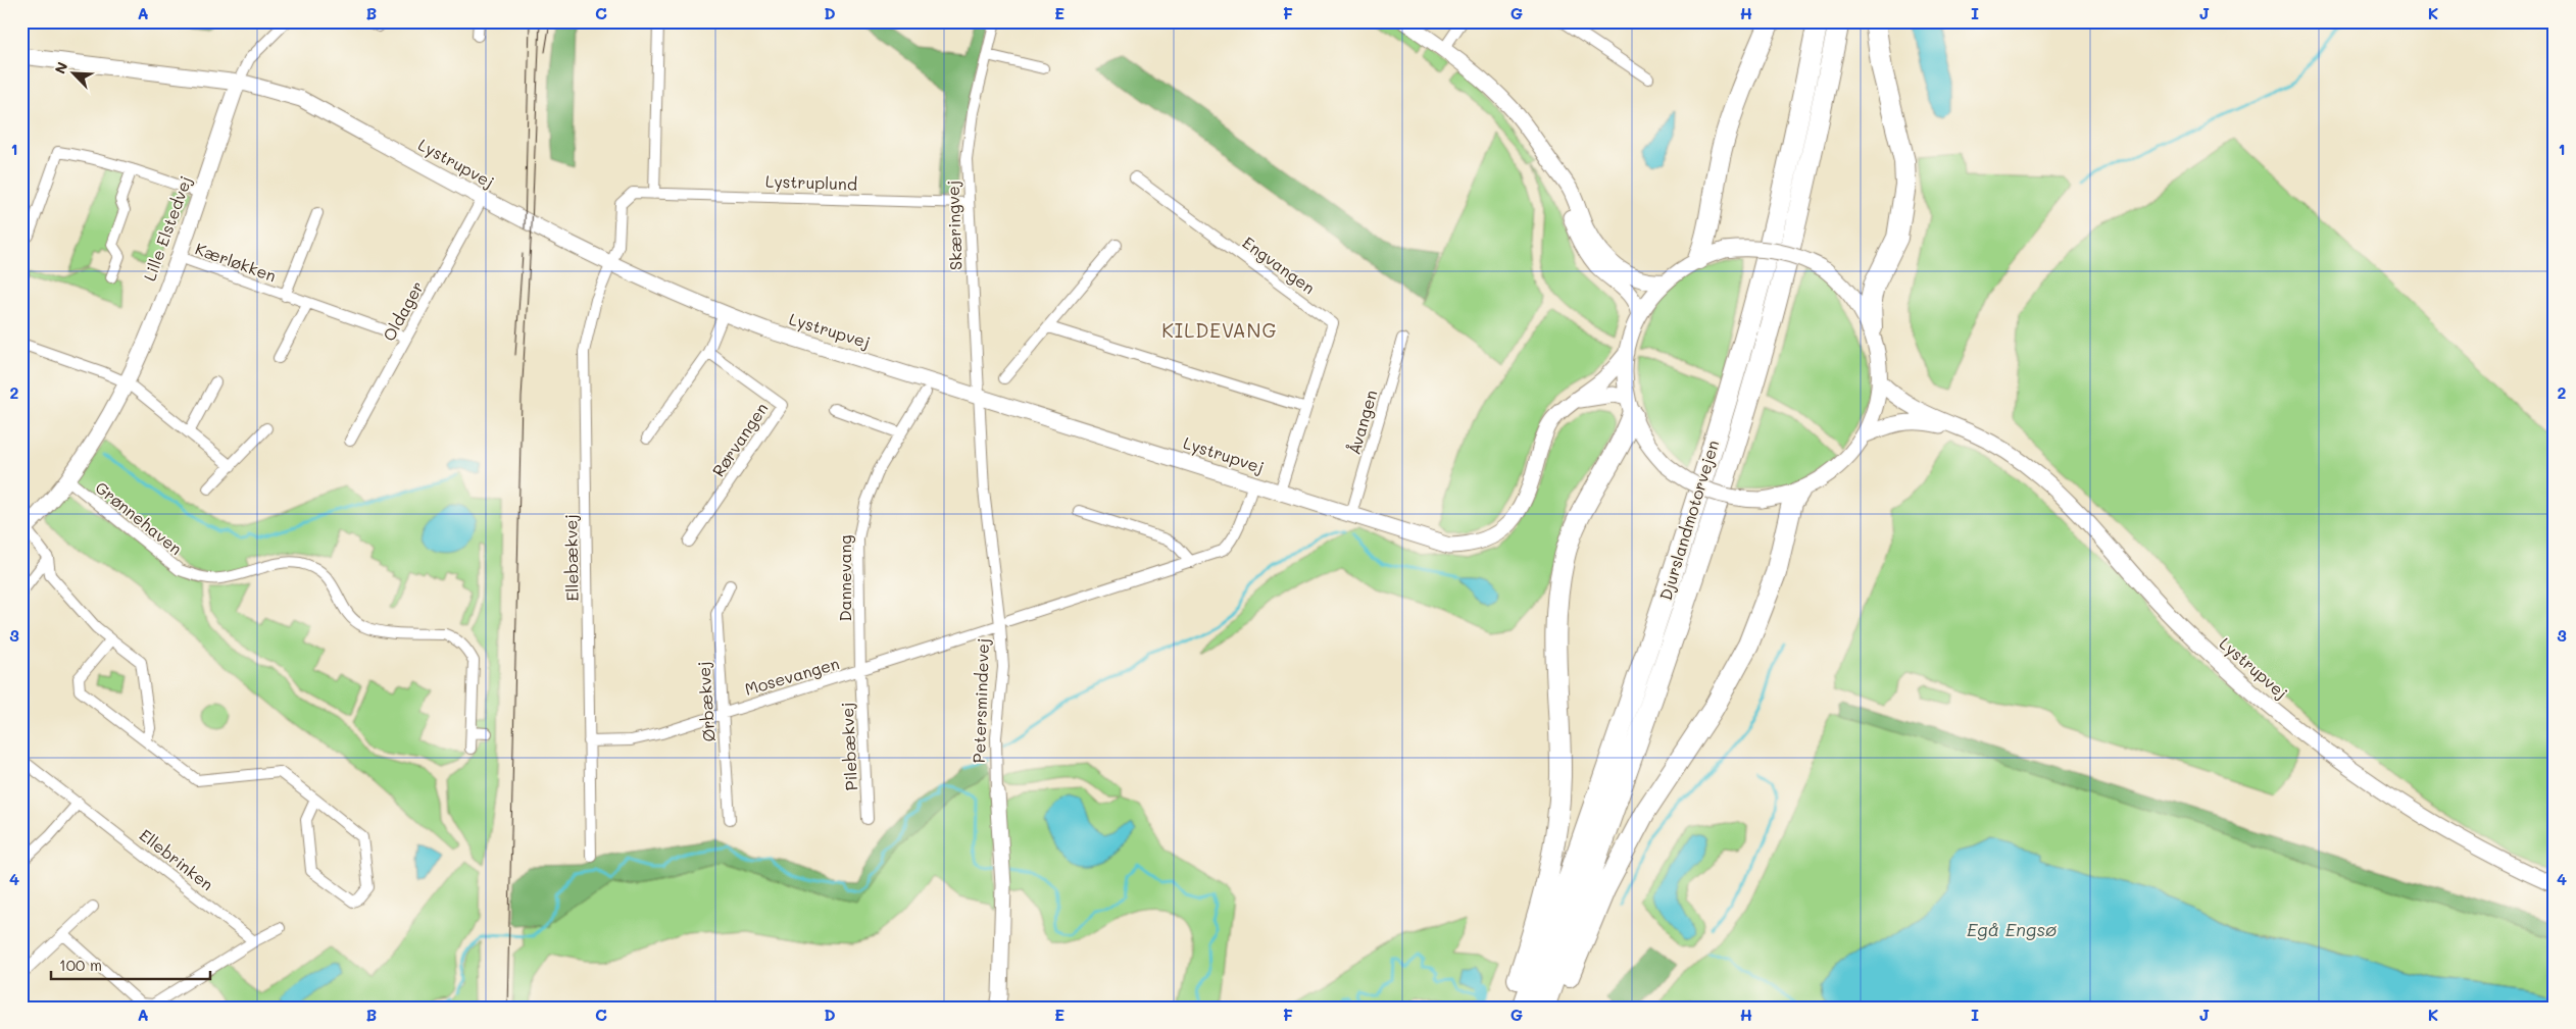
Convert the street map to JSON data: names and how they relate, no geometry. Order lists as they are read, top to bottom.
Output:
{
  "streets": {
    "highway": ["Djurslandmotorvejen"],
    "street": [
      "Lystrupvej",
      "Lystruplund",
      "Skæringvej",
      "Lille Elstedvej",
      "Kærløkken",
      "Engvangen",
      "Oldager",
      "Åvangen",
      "Rørvangen",
      "Grønnehaven",
      "Ellebækvej",
      "Dannevang",
      "Mosevangen",
      "Petersmindevej",
      "Ørbækvej",
      "Pilebækvej",
      "Ellebrinken"
    ]
  },
  "crossings": [
    ["Lystrupvej", "Lystruplund"],
    ["Lystrupvej", "Skæringvej"],
    ["Lystrupvej", "Lille Elstedvej"],
    ["Lystrupvej", "Engvangen"],
    ["Lystrupvej", "Oldager"],
    ["Lystrupvej", "Åvangen"],
    ["Lystrupvej", "Ellebækvej"],
    ["Lystrupvej", "Mosevangen"],
    ["Lystrupvej", "Petersmindevej"],
    ["Lystruplund", "Skæringvej"],
    ["Lystruplund", "Ellebækvej"],
    ["Skæringvej", "Petersmindevej"],
    ["Lille Elstedvej", "Kærløkken"],
    ["Lille Elstedvej", "Grønnehaven"],
    ["Kærløkken", "Oldager"],
    ["Ellebækvej", "Mosevangen"],
    ["Dannevang", "Mosevangen"],
    ["Dannevang", "Pilebækvej"],
    ["Mosevangen", "Petersmindevej"],
    ["Mosevangen", "Ørbækvej"],
    ["Mosevangen", "Pilebækvej"]
  ],
  "districts": ["KILDEVANG"],
  "water": ["Egå Engsø"],
  "scale_bar": "100 m",
  "north": "top left",
  "grid": {
    "columns": [
      "A",
      "B",
      "C",
      "D",
      "E",
      "F",
      "G",
      "H",
      "I",
      "J",
      "K"
    ],
    "rows": [
      "1",
      "2",
      "3",
      "4"
    ]
  }
}
